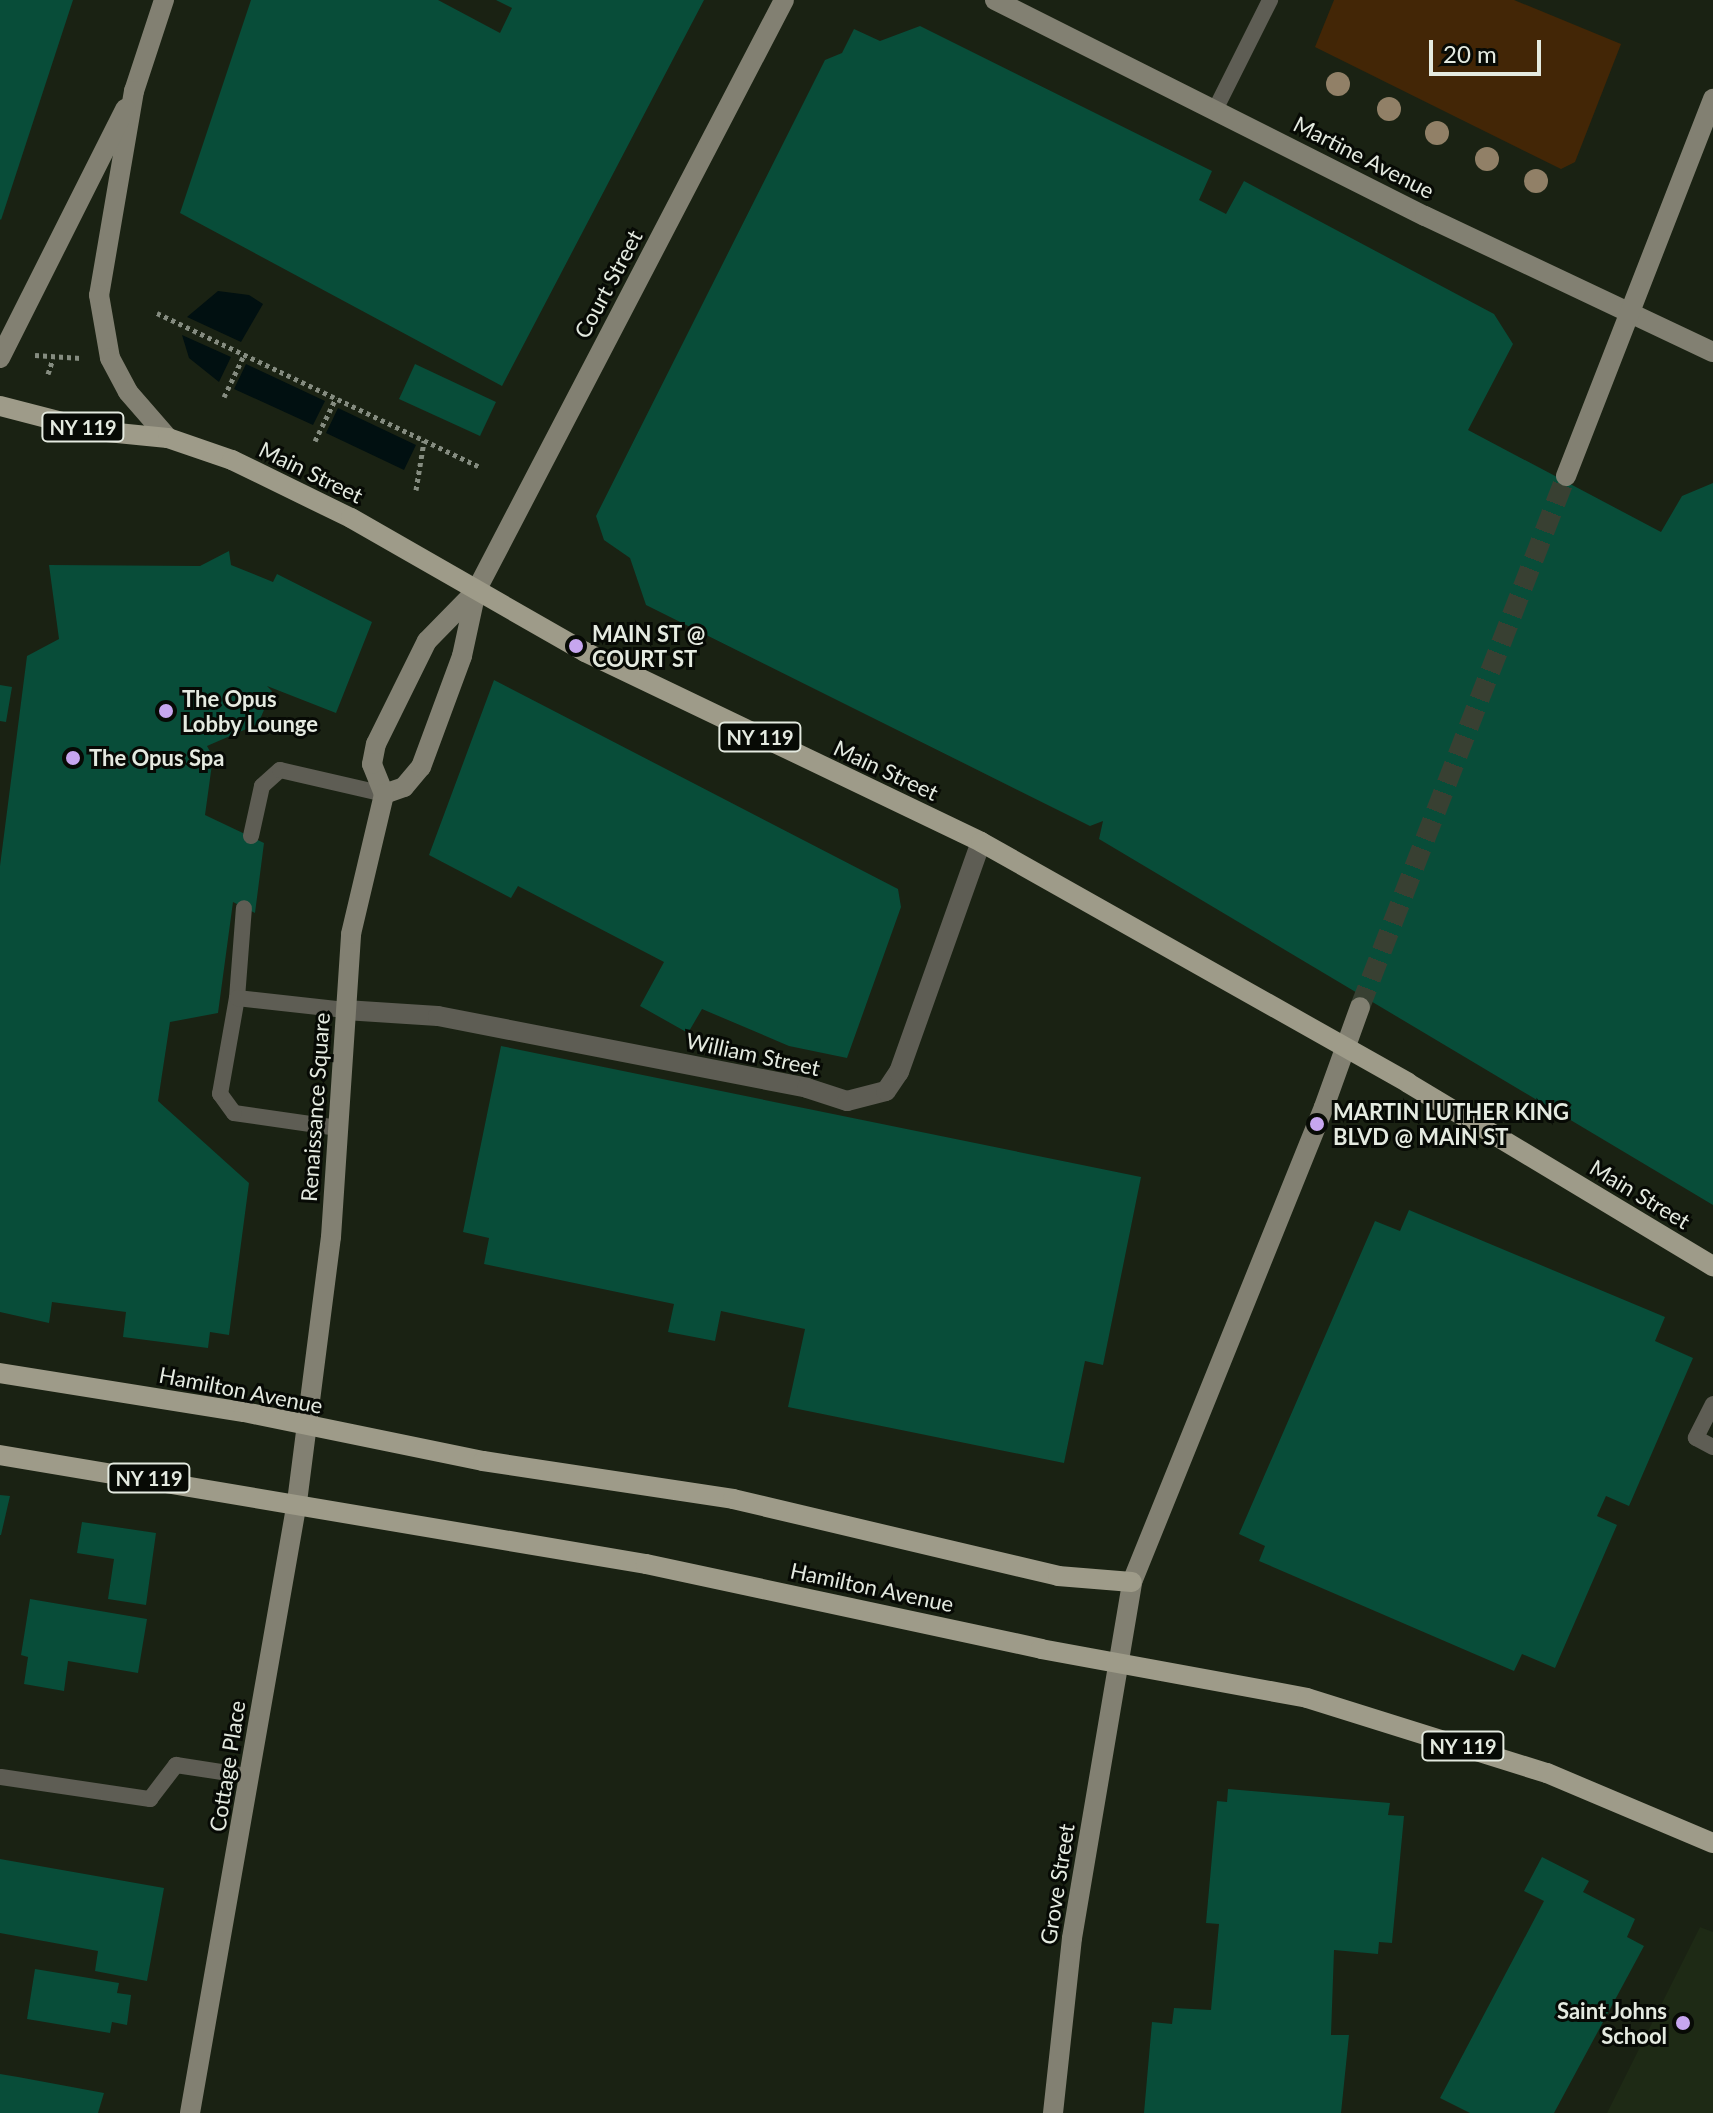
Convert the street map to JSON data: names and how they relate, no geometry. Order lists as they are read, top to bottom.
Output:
{
  "streets": {
    "main road": ["NY 119", "Main Street", "Hamilton Avenue"],
    "street": [
      "Martine Avenue",
      "Court Street",
      "William Street",
      "Renaissance Square",
      "Cottage Place",
      "Grove Street"
    ]
  },
  "crossings": [
    ["Court Street", "Main Street"],
    ["Court Street", "Renaissance Square"],
    ["Main Street", "William Street"],
    ["Main Street", "Renaissance Square"],
    ["Main Street", "Grove Street"],
    ["William Street", "Renaissance Square"],
    ["Renaissance Square", "Hamilton Avenue"],
    ["Renaissance Square", "Cottage Place"],
    ["Hamilton Avenue", "Cottage Place"],
    ["Hamilton Avenue", "Grove Street"]
  ],
  "places": [
    "MAIN ST @ COURT ST",
    "The Opus Lobby Lounge",
    "The Opus Spa",
    "MARTIN LUTHER KING BLVD @ MAIN ST",
    "Saint Johns School"
  ],
  "scale_bar": "20 m"
}
